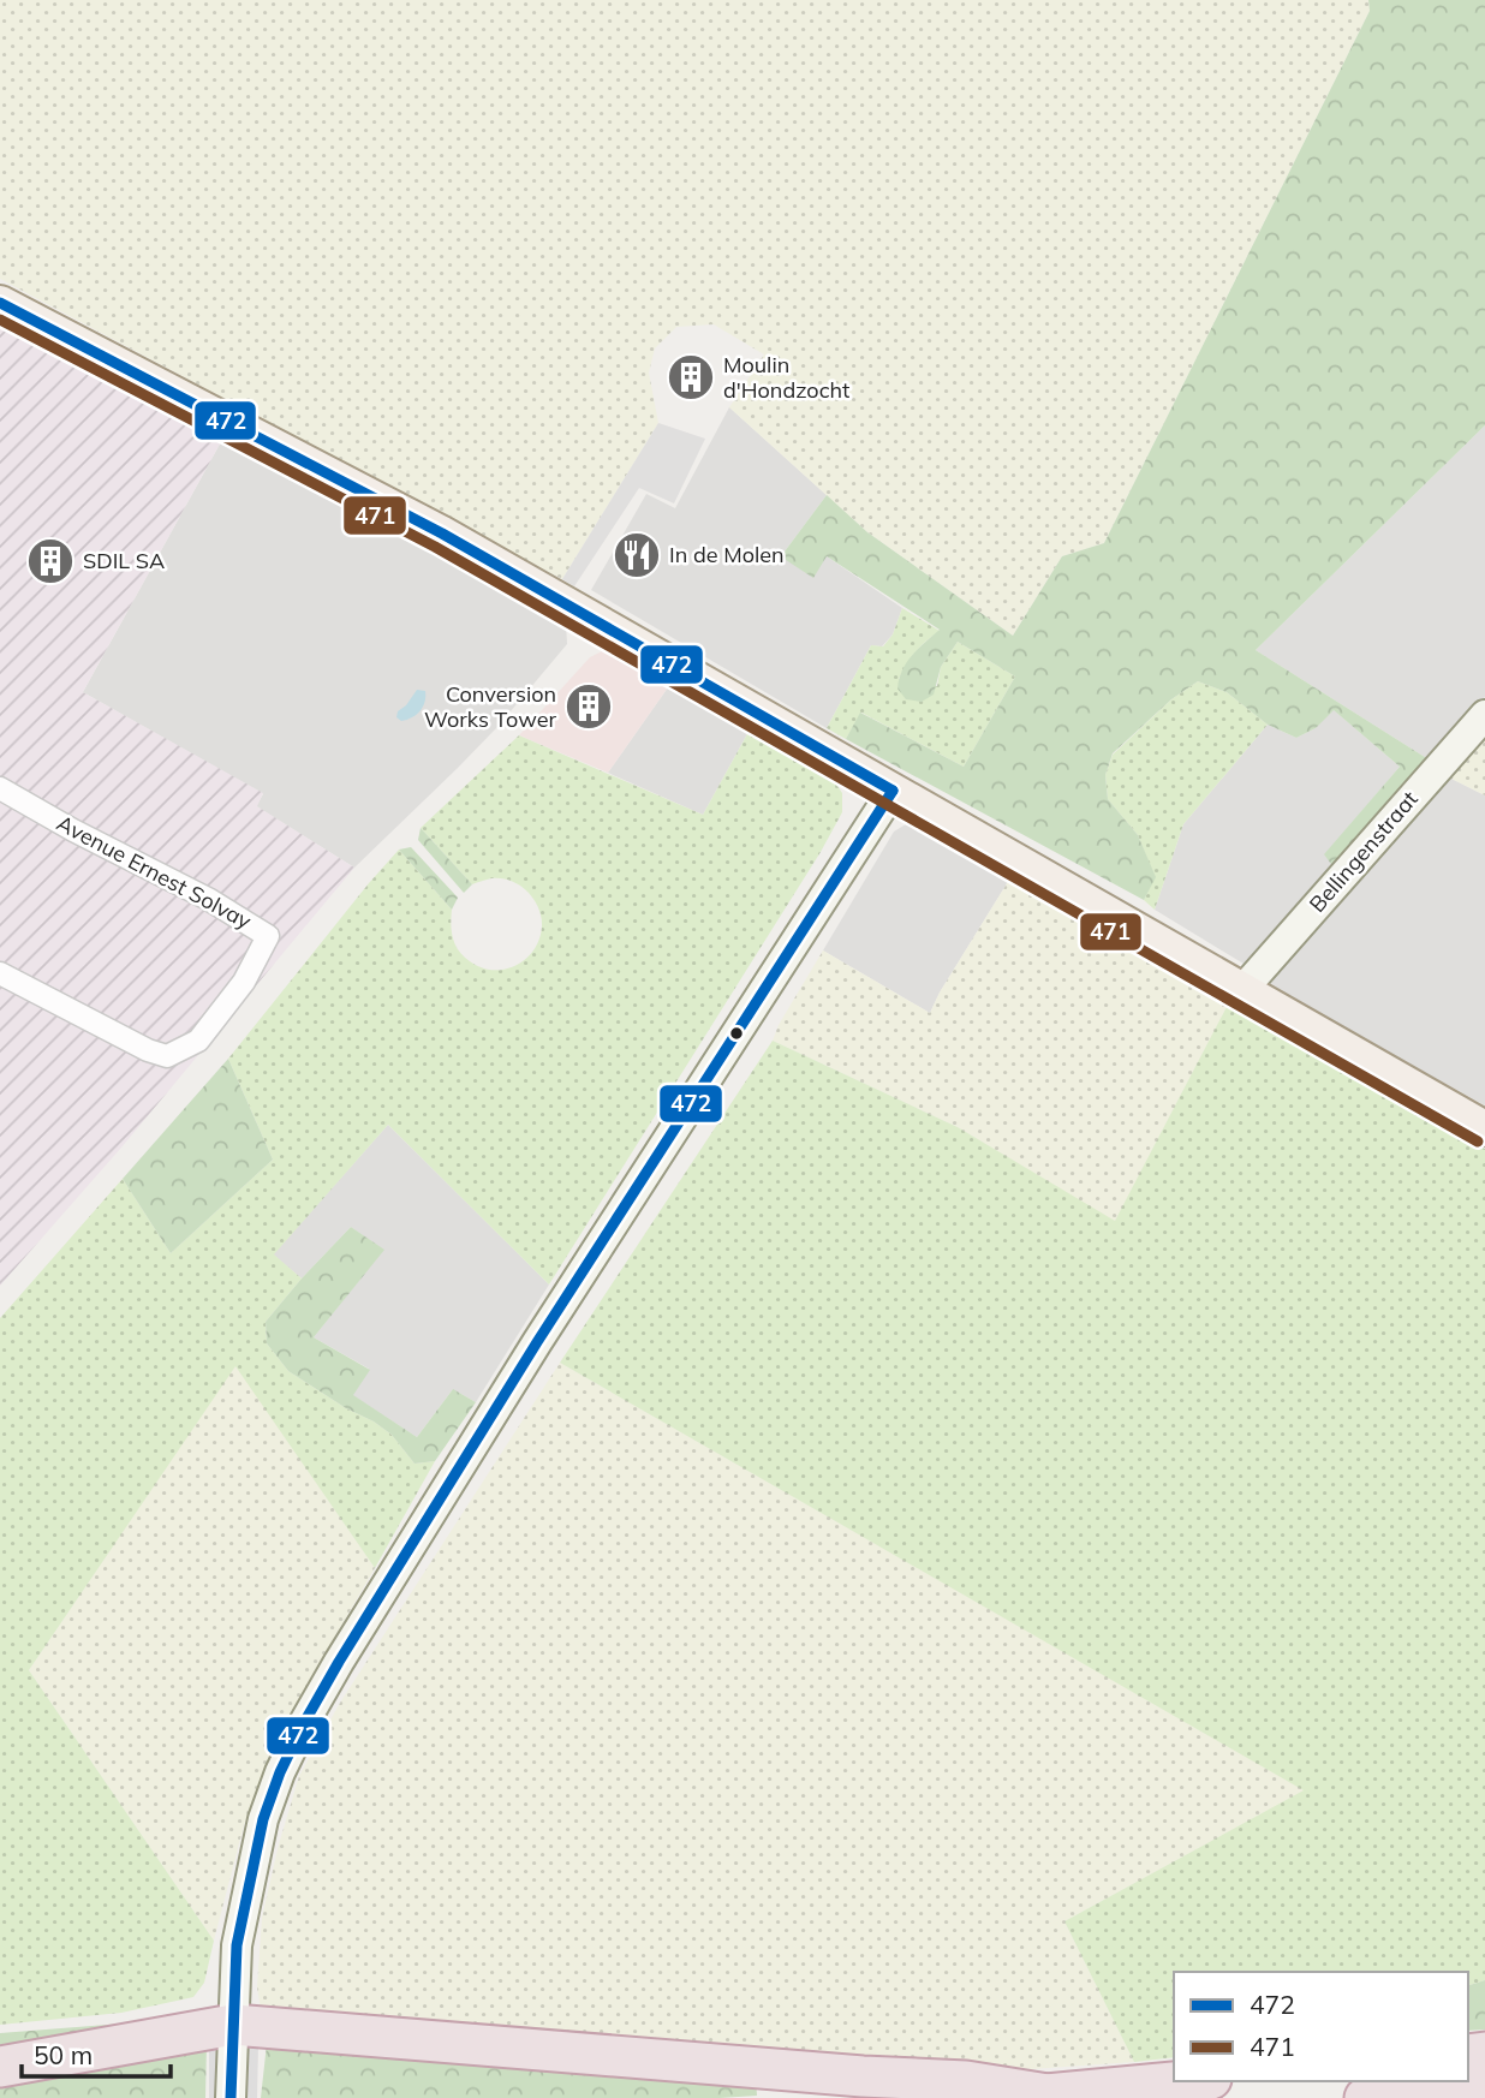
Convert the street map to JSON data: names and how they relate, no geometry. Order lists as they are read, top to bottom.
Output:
{
  "streets": {
    "main road": ["Bellingenstraat"],
    "street": ["Avenue Ernest Solvay"]
  },
  "places": {
    "building": ["Moulin d'Hondzocht", "SDIL SA", "Conversion Works Tower"],
    "restaurant": ["In de Molen"]
  },
  "lines": ["transit line 472", "transit line 471"],
  "legend": ["472", "471"],
  "scale_bar": "50 m"
}
